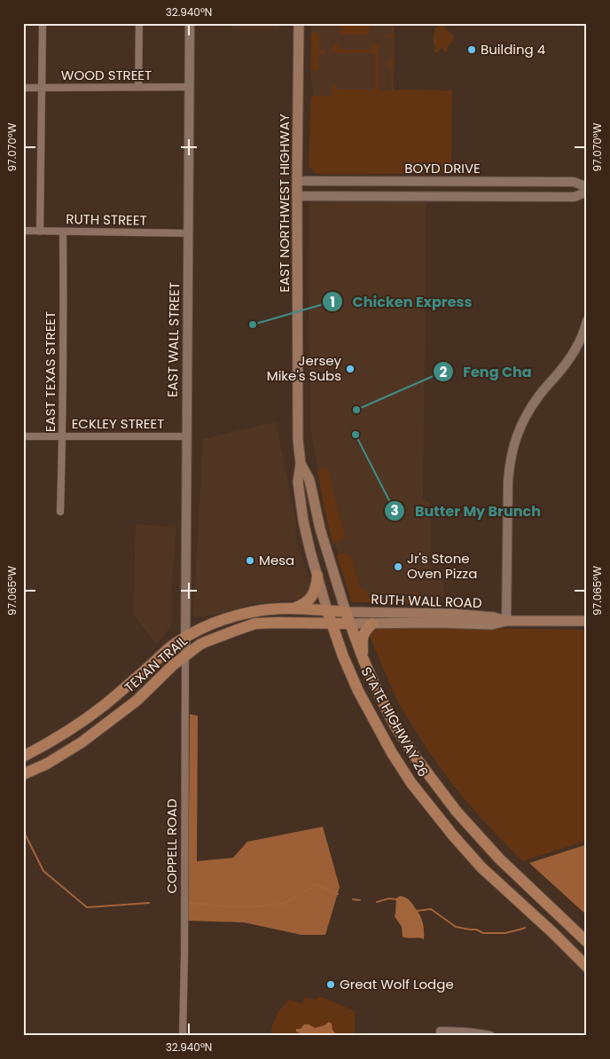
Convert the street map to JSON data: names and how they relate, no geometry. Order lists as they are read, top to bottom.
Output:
{
  "streets": {
    "main road": [
      "EAST NORTHWEST HIGHWAY",
      "RUTH WALL ROAD",
      "TEXAN TRAIL",
      "STATE HIGHWAY 26"
    ],
    "street": [
      "WOOD STREET",
      "BOYD DRIVE",
      "RUTH STREET",
      "EAST WALL STREET",
      "EAST TEXAS STREET",
      "ECKLEY STREET",
      "COPPELL ROAD"
    ]
  },
  "crossings": [
    ["WOOD STREET", "EAST WALL STREET"],
    ["BOYD DRIVE", "EAST NORTHWEST HIGHWAY"],
    ["EAST NORTHWEST HIGHWAY", "RUTH WALL ROAD"],
    ["EAST NORTHWEST HIGHWAY", "TEXAN TRAIL"],
    ["EAST NORTHWEST HIGHWAY", "STATE HIGHWAY 26"],
    ["RUTH STREET", "EAST WALL STREET"],
    ["RUTH STREET", "EAST TEXAS STREET"],
    ["EAST WALL STREET", "ECKLEY STREET"],
    ["EAST WALL STREET", "TEXAN TRAIL"],
    ["EAST WALL STREET", "COPPELL ROAD"],
    ["EAST TEXAS STREET", "ECKLEY STREET"],
    ["RUTH WALL ROAD", "TEXAN TRAIL"],
    ["RUTH WALL ROAD", "STATE HIGHWAY 26"],
    ["TEXAN TRAIL", "STATE HIGHWAY 26"],
    ["TEXAN TRAIL", "COPPELL ROAD"]
  ],
  "places": [
    "Building 4",
    "Chicken Express",
    "Jersey Mike's Subs",
    "Feng Cha",
    "Butter My Brunch",
    "Mesa",
    "Jr's Stone Oven Pizza",
    "Great Wolf Lodge"
  ],
  "coordinates": ["32.940°N", "97.070°W", "97.065°W"]
}
